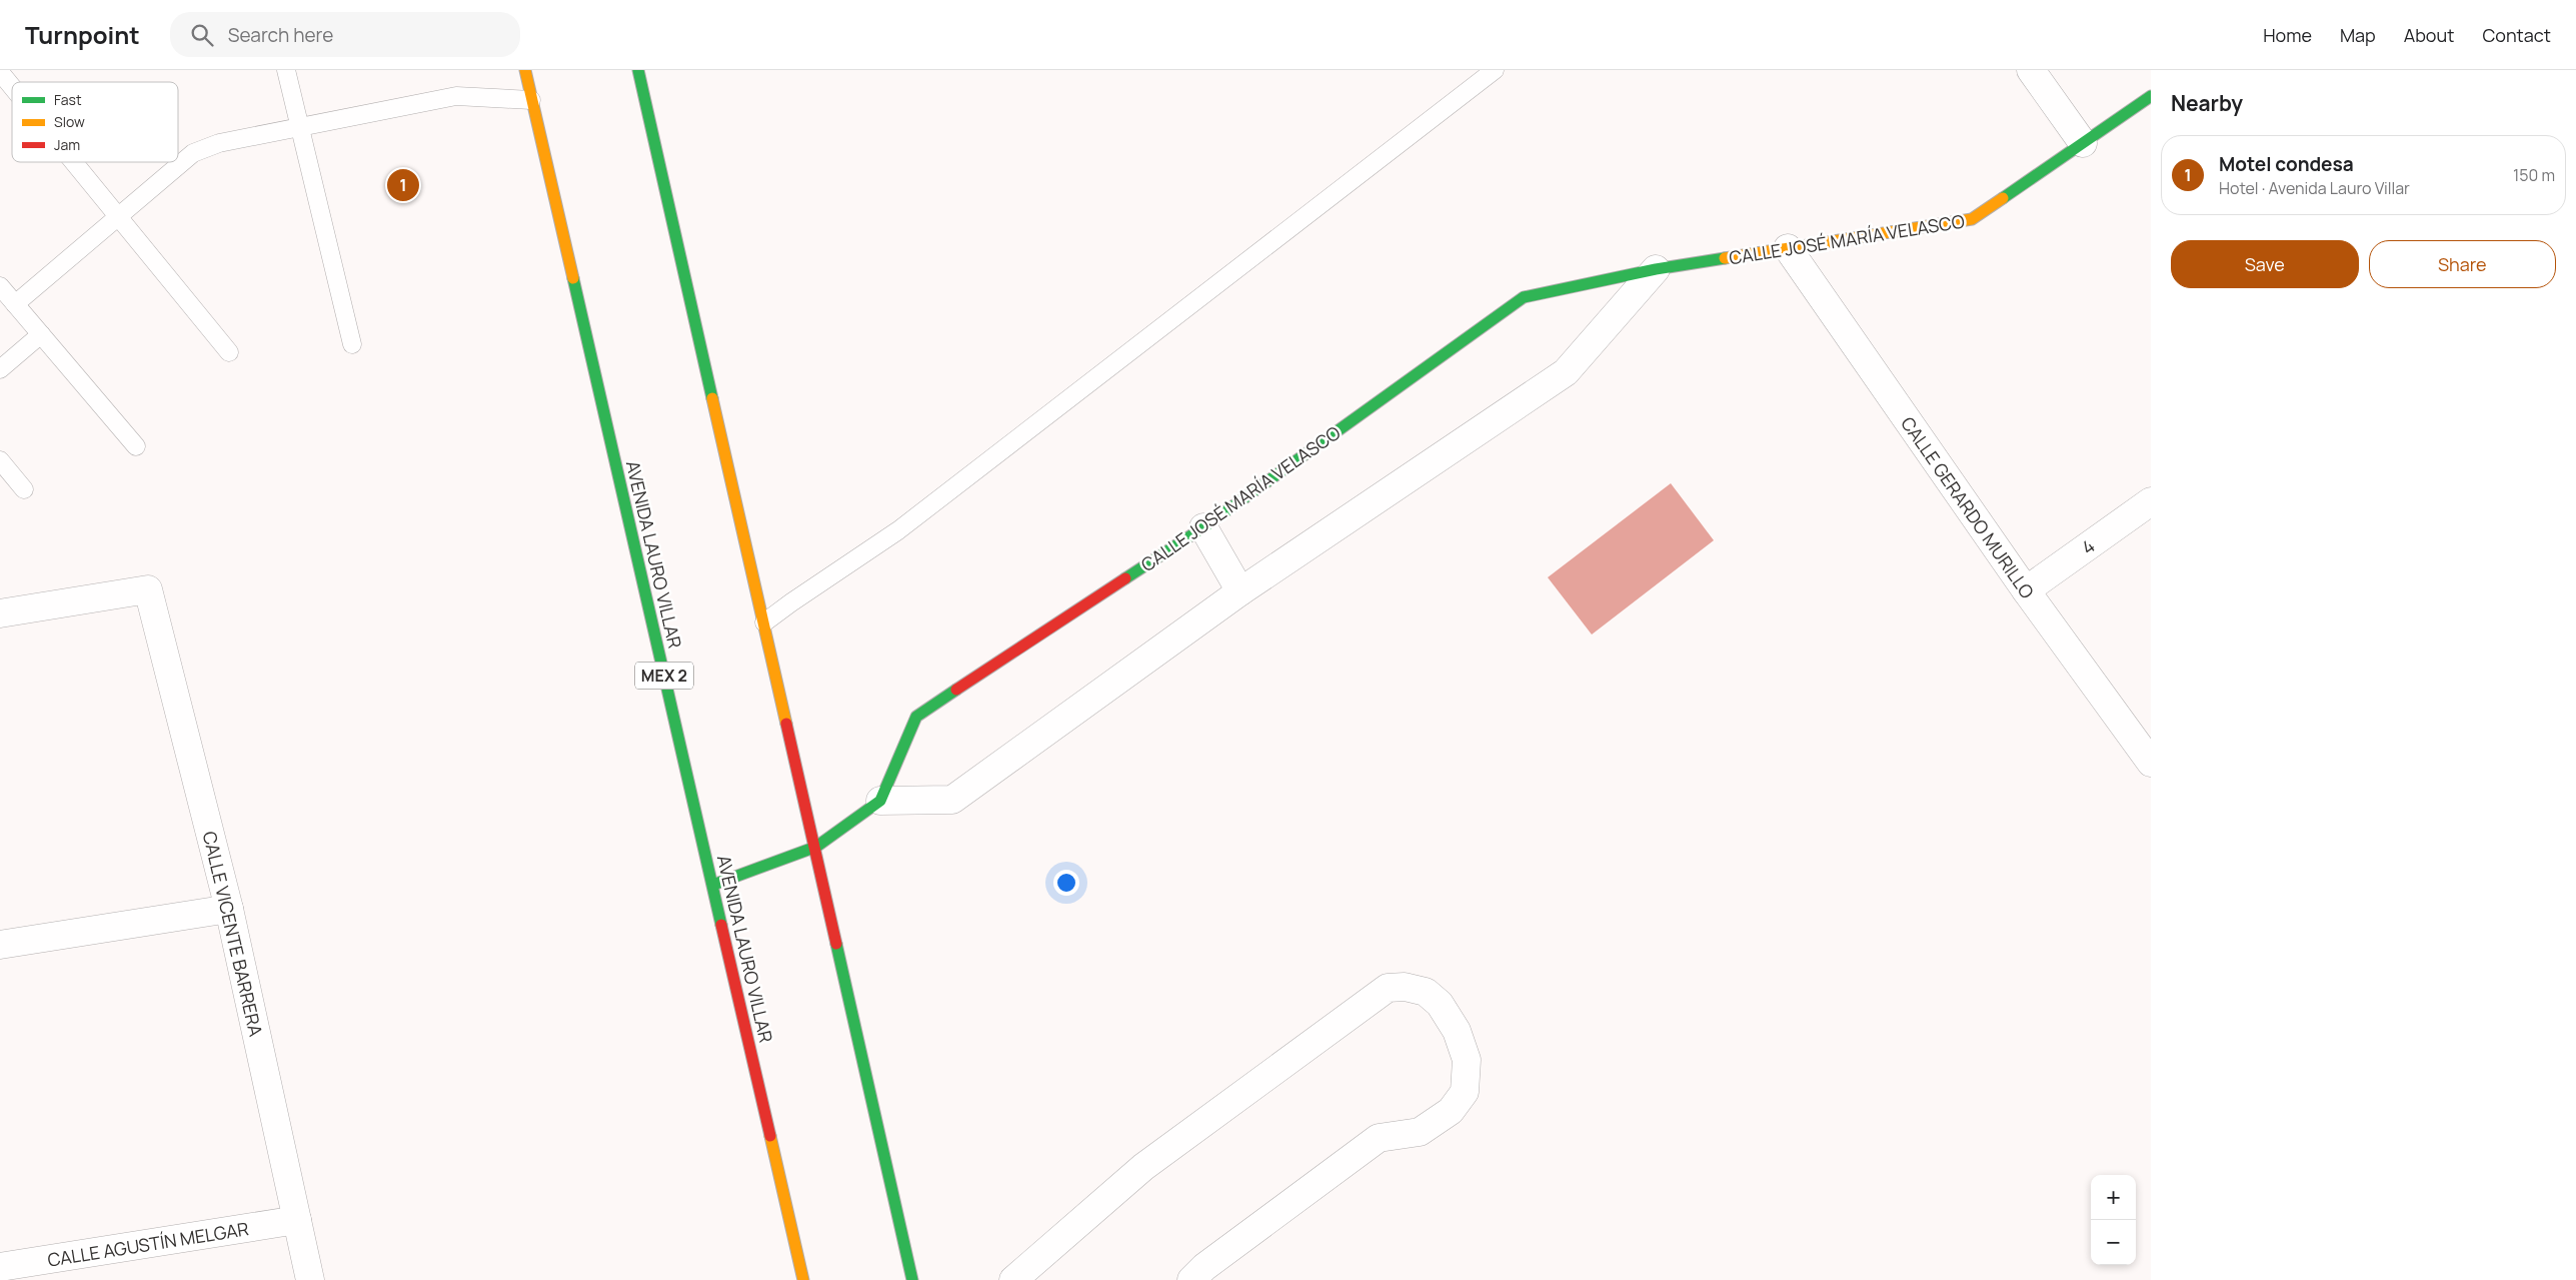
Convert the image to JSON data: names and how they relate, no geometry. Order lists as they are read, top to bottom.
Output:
{
  "streets": {
    "main road": ["CALLE JOSÉ MARÍA VELASCO", "AVENIDA LAURO VILLAR", "MEX 2"],
    "street": [
      "CALLE GERARDO MURILLO",
      "4",
      "CALLE VICENTE BARRERA",
      "CALLE AGUSTÍN MELGAR"
    ]
  },
  "crossings": [
    ["CALLE JOSÉ MARÍA VELASCO", "CALLE GERARDO MURILLO"],
    ["CALLE GERARDO MURILLO", "4"],
    ["CALLE VICENTE BARRERA", "CALLE AGUSTÍN MELGAR"]
  ],
  "legend": ["Fast", "Slow", "Jam"],
  "page": {
    "header": "Turnpoint",
    "search": "Search here",
    "nav": [
      "Home",
      "Map",
      "About",
      "Contact"
    ],
    "heading": "Nearby",
    "list": [
      {
        "mark": "1",
        "name": "Motel condesa",
        "note": "Hotel · Avenida Lauro Villar",
        "value": "150 m"
      }
    ],
    "pins": "1",
    "buttons": ["Save", "Share"],
    "map_buttons": ["+", "−"]
  }
}
